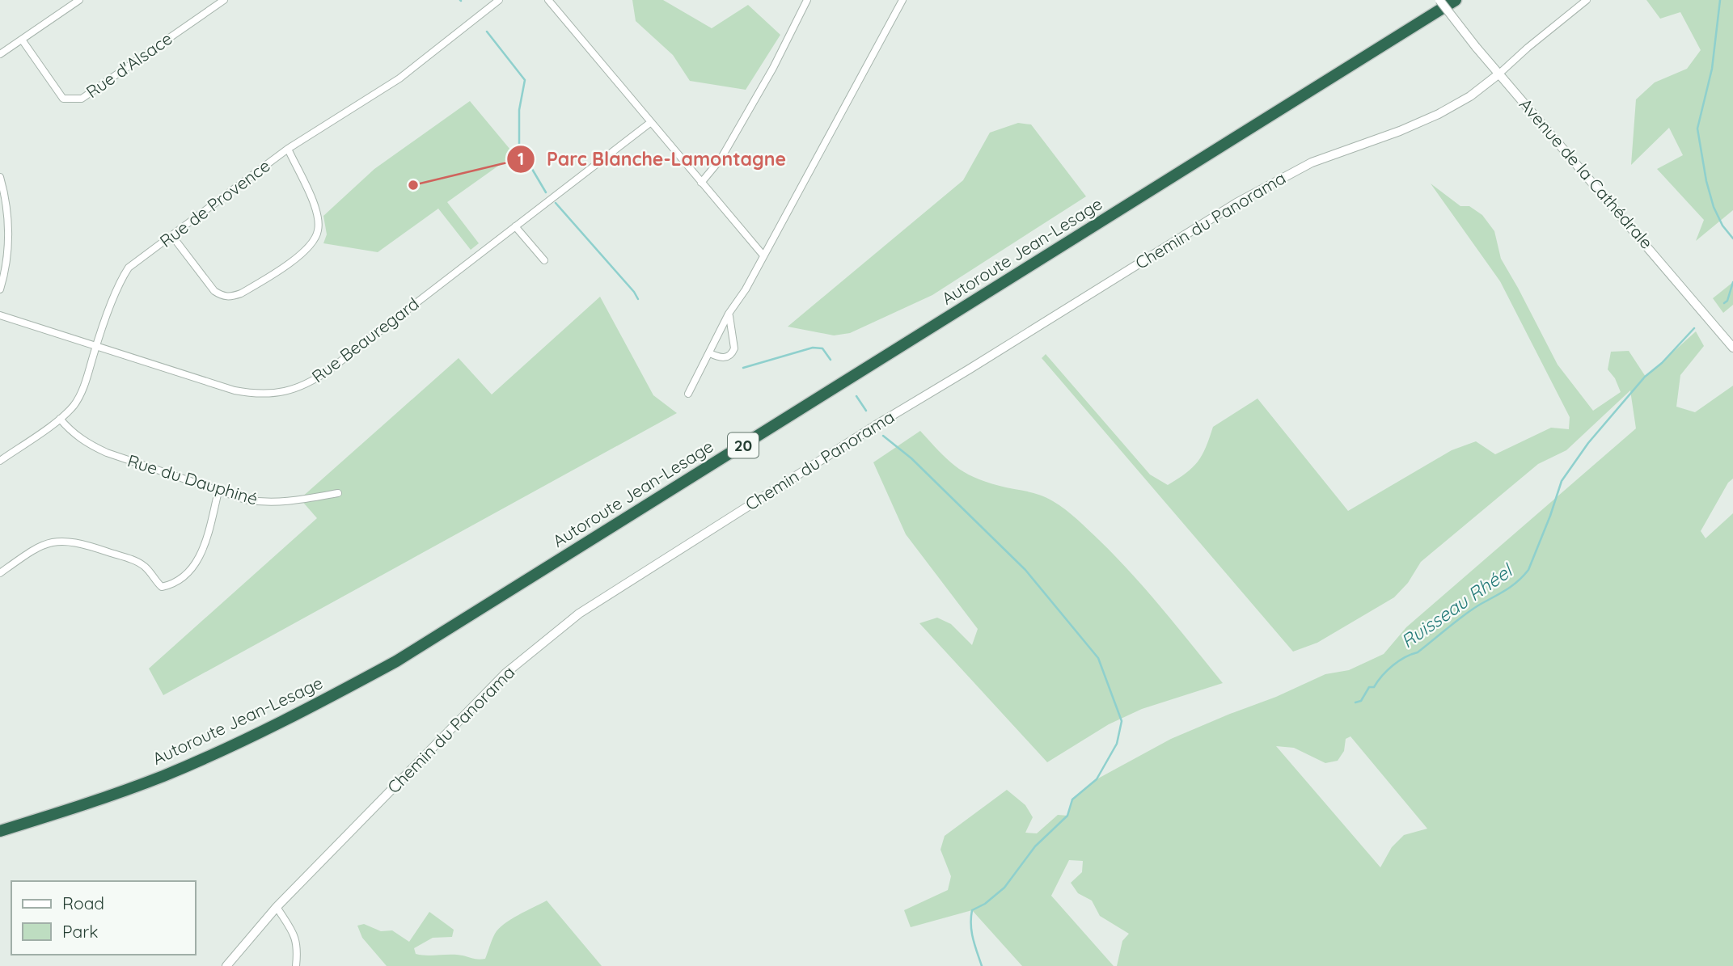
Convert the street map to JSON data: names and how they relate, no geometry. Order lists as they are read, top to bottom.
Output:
{
  "streets": {
    "highway": ["Autoroute Jean-Lesage", "20"],
    "street": [
      "Rue d'Alsace",
      "Avenue de la Cathédrale",
      "Rue de Provence",
      "Chemin du Panorama",
      "Rue Beauregard",
      "Rue du Dauphiné"
    ]
  },
  "crossings": [
    ["Avenue de la Cathédrale", "Chemin du Panorama"],
    ["Rue de Provence", "Rue Beauregard"],
    ["Rue de Provence", "Rue du Dauphiné"]
  ],
  "water": ["Ruisseau Rhéel"],
  "places": ["Parc Blanche-Lamontagne"],
  "legend": ["Road", "Park"]
}
